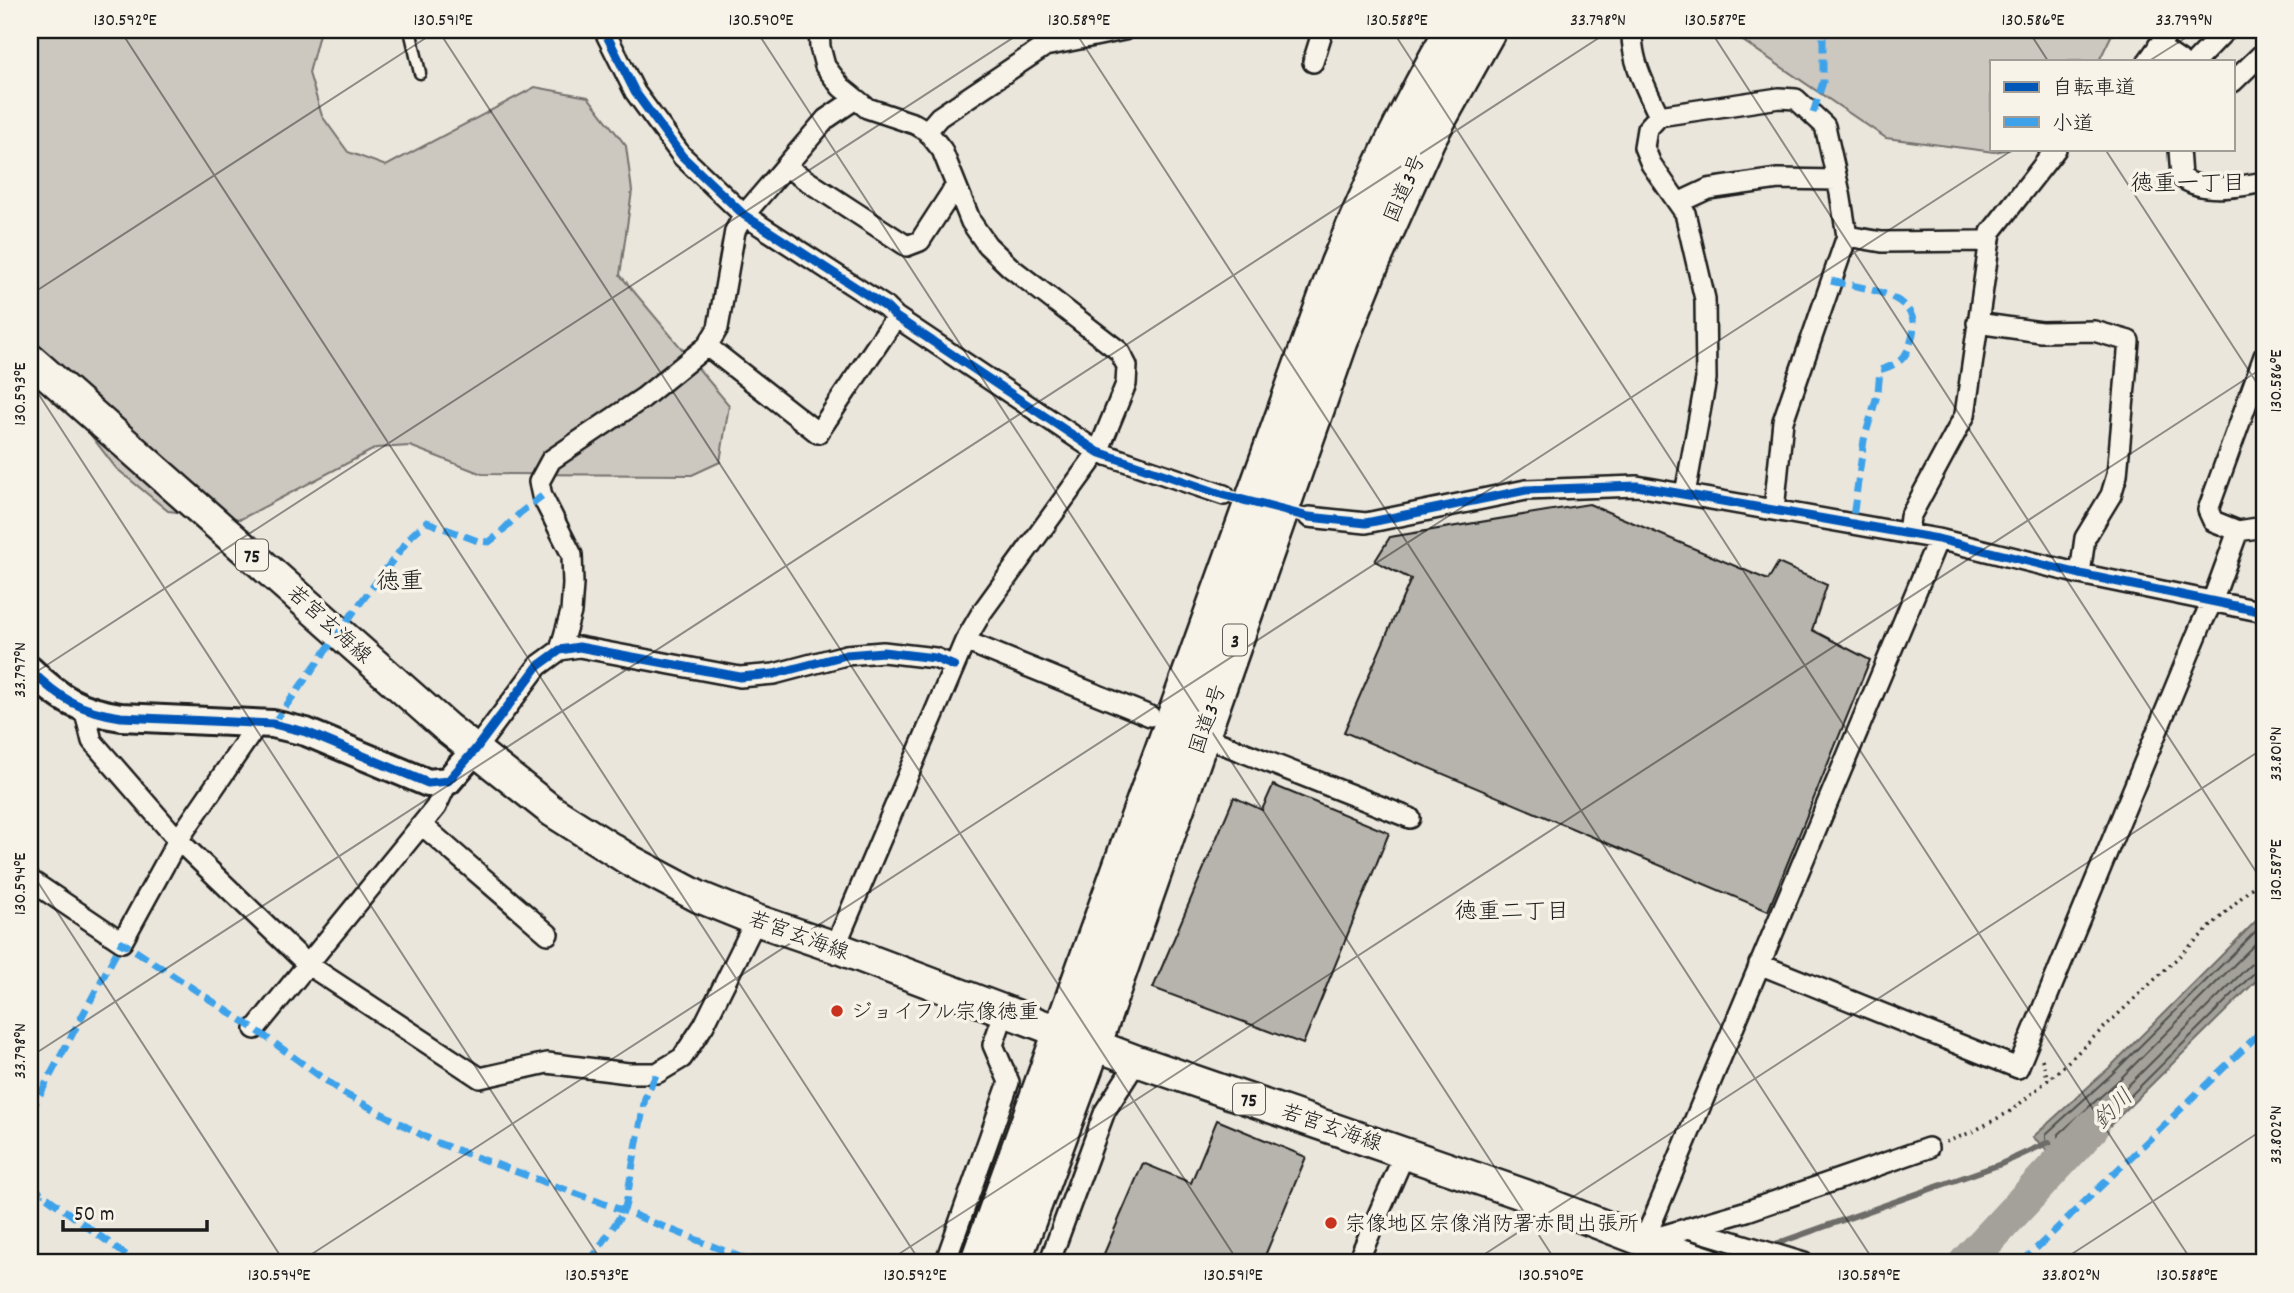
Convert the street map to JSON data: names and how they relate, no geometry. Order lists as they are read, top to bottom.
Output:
{
  "streets": {
    "highway": ["国道3号", "3"],
    "main road": ["75", "若宮玄海線"]
  },
  "crossings": [
    ["国道3号", "若宮玄海線"]
  ],
  "districts": ["徳重一丁目", "徳重", "徳重二丁目"],
  "water": ["釣川"],
  "places": ["ジョイフル宗像徳重", "宗像地区宗像消防署赤間出張所"],
  "legend": ["自転車道", "小道"],
  "scale_bar": "50 m",
  "coordinates": [
    "130.592°E",
    "130.591°E",
    "130.590°E",
    "130.589°E",
    "130.588°E",
    "33.798°N",
    "130.587°E",
    "130.586°E",
    "33.799°N",
    "130.593°E",
    "33.797°N",
    "33.801°N",
    "130.594°E",
    "33.802°N"
  ]
}
